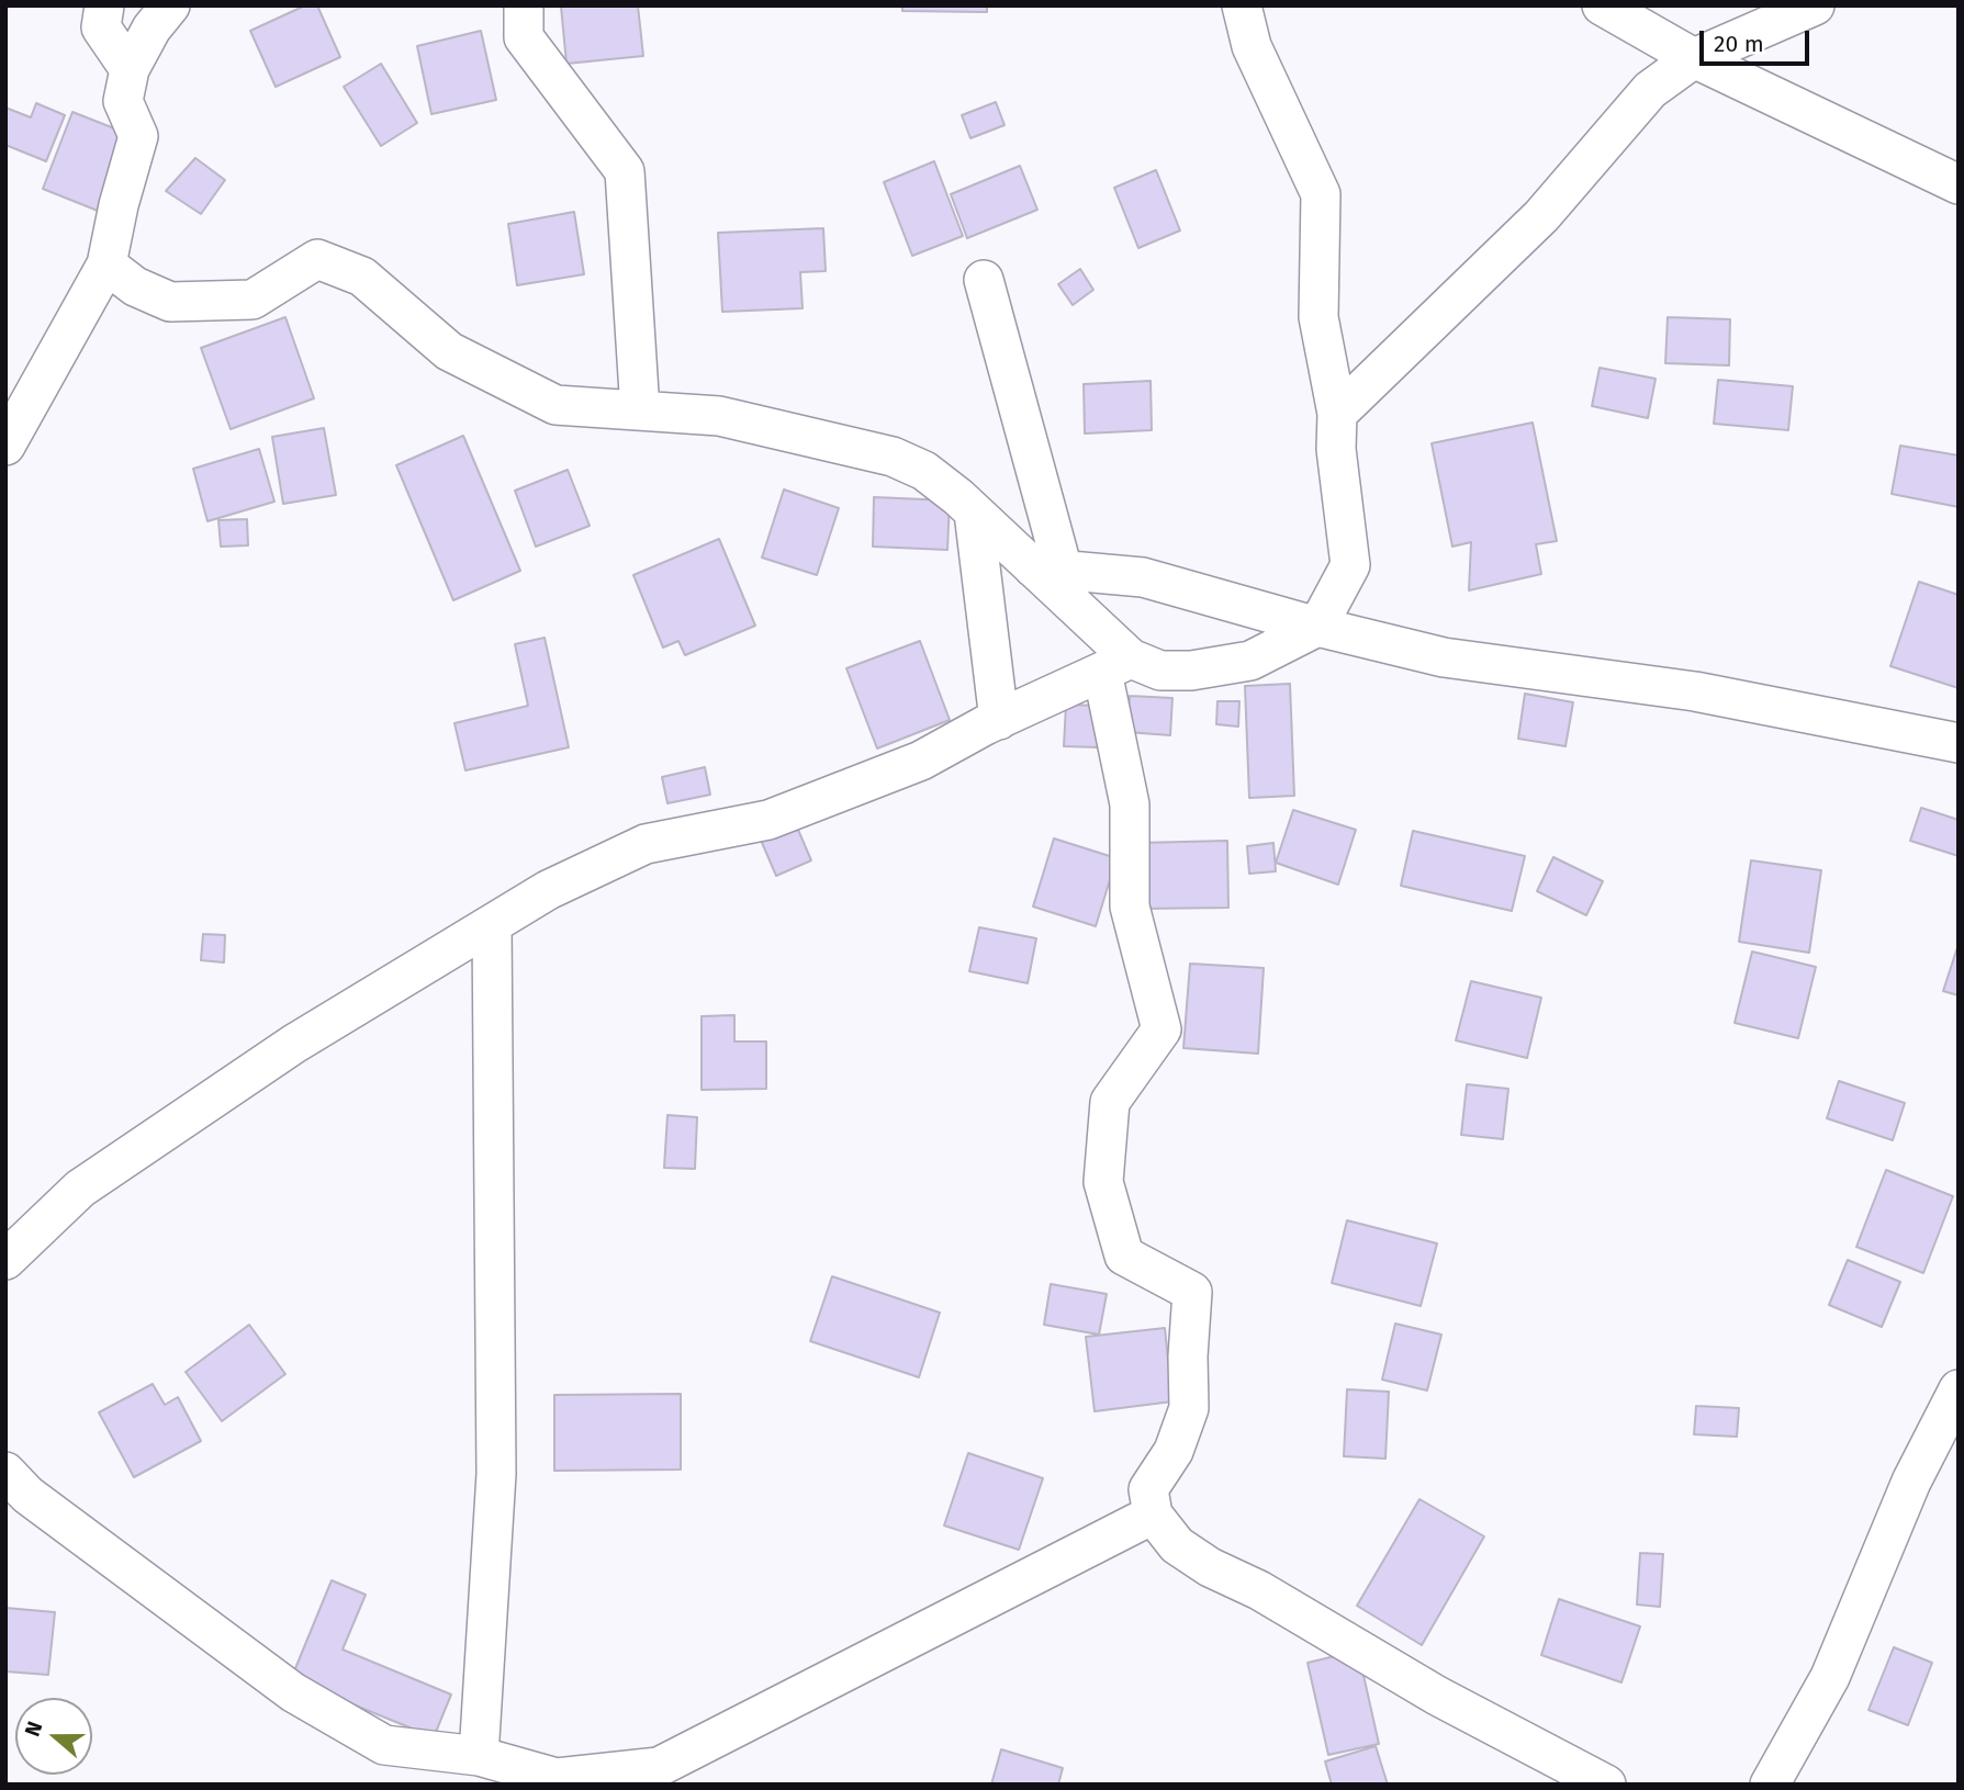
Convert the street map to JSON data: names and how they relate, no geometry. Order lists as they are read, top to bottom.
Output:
{
  "scale_bar": "20 m",
  "north": "left"
}
